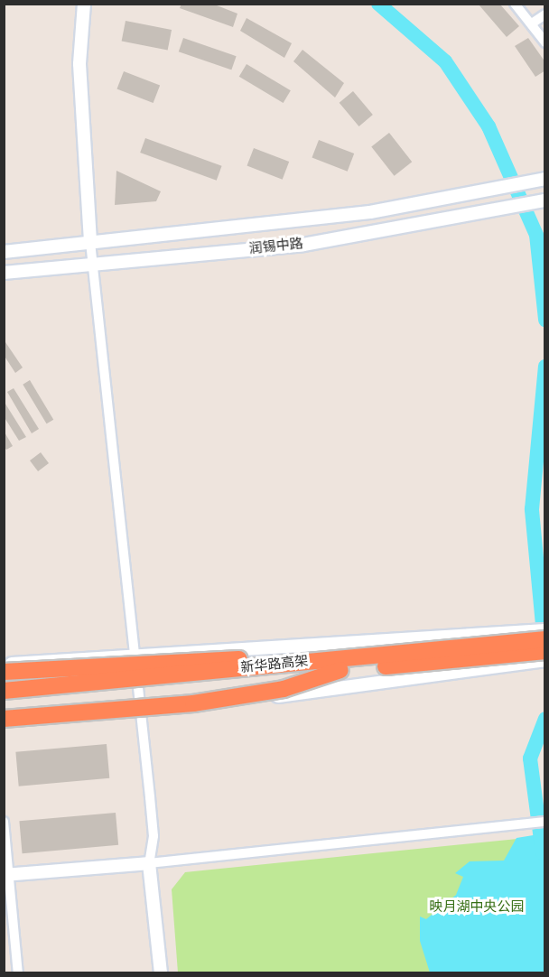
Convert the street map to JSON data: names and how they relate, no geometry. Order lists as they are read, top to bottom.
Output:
{
  "streets": {
    "highway": ["新华路高架"],
    "main road": ["润锡中路"]
  },
  "parks": ["映月湖中央公园"]
}
